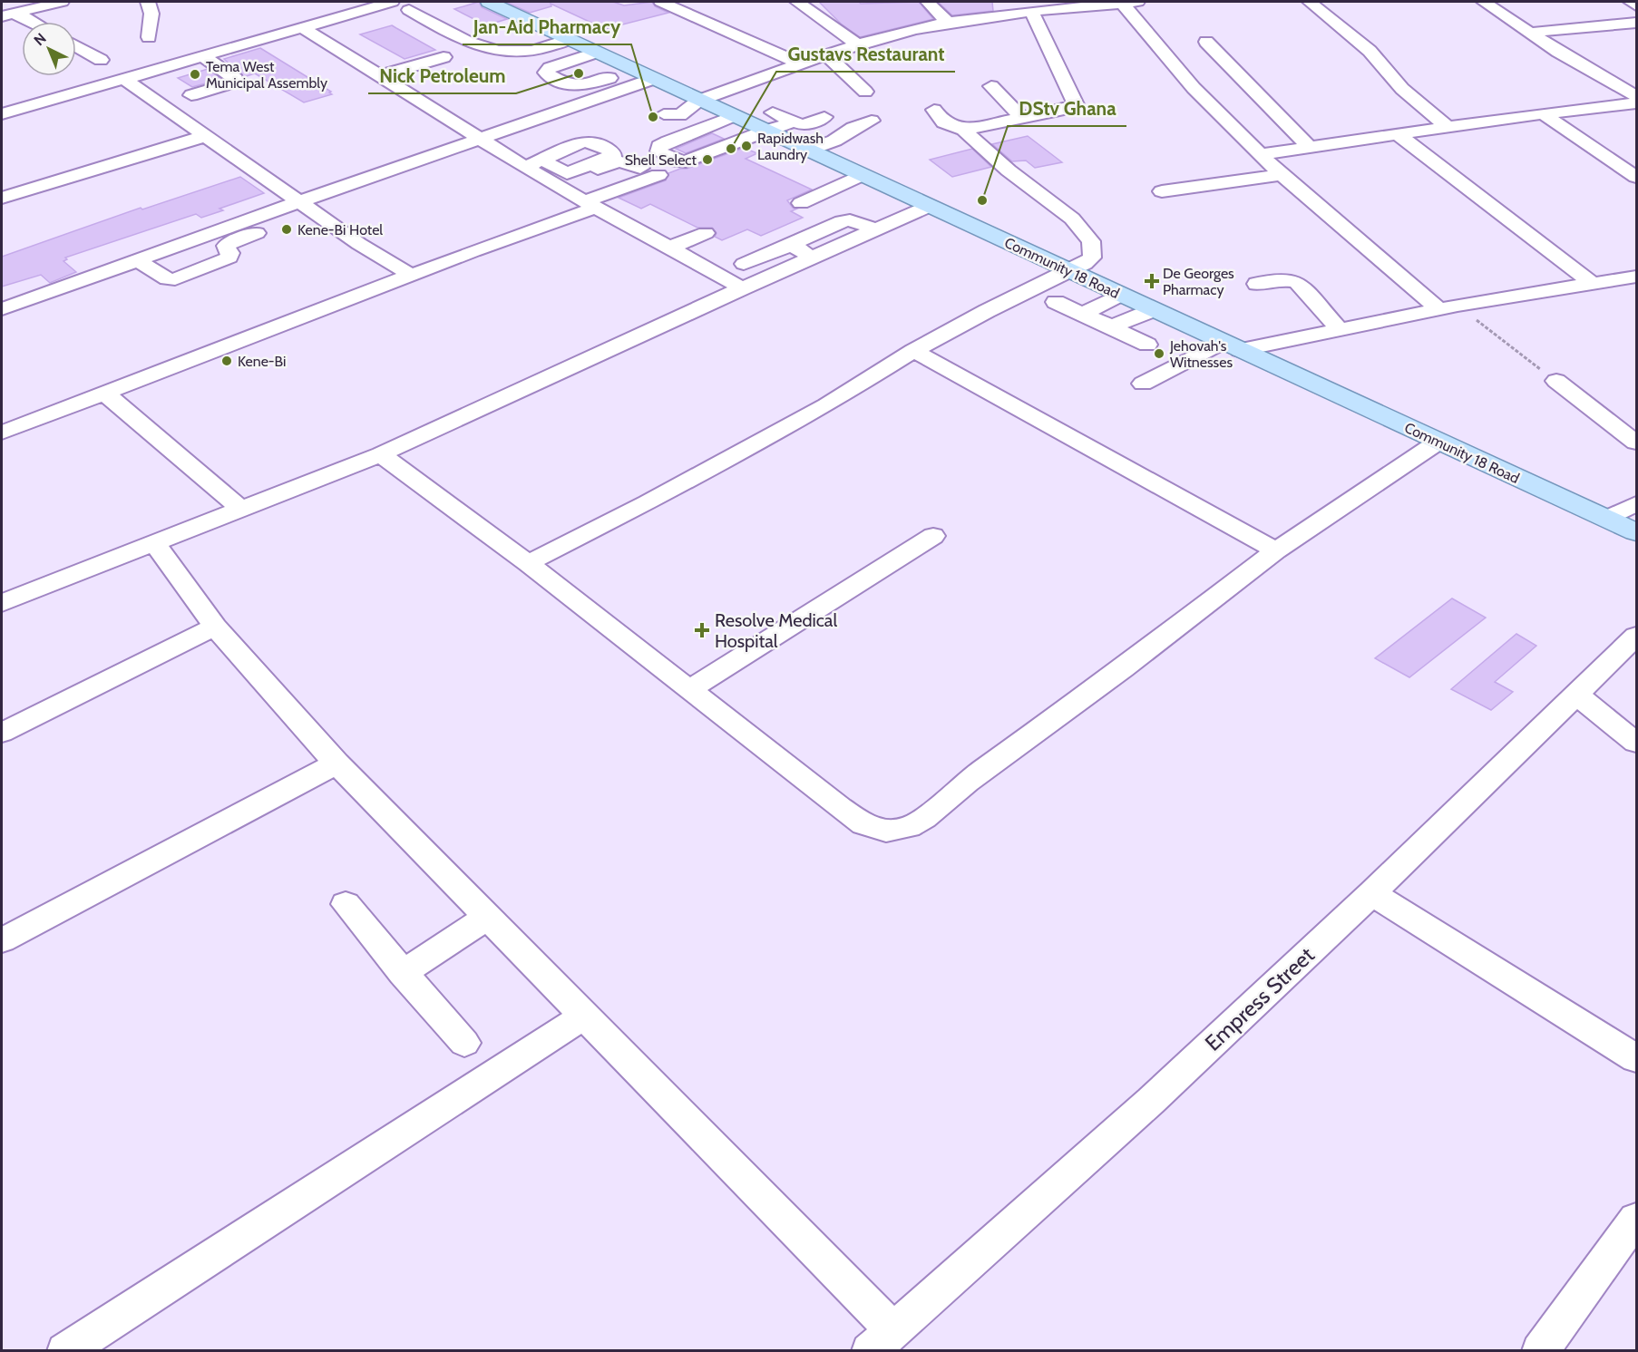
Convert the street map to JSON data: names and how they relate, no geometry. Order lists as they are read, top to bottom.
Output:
{
  "streets": {
    "main road": ["Community 18 Road"],
    "street": ["Empress Street"]
  },
  "places": {
    "other": [
      "Nick Petroleum",
      "Tema West Municipal Assembly",
      "Jan-Aid Pharmacy",
      "Rapidwash Laundry",
      "Gustavs Restaurant",
      "Shell Select",
      "DStv Ghana",
      "Kene-Bi Hotel",
      "Jehovah's Witnesses",
      "Kene-Bi"
    ],
    "health": ["De Georges Pharmacy", "Resolve Medical Hospital"]
  },
  "north": "top left"
}
